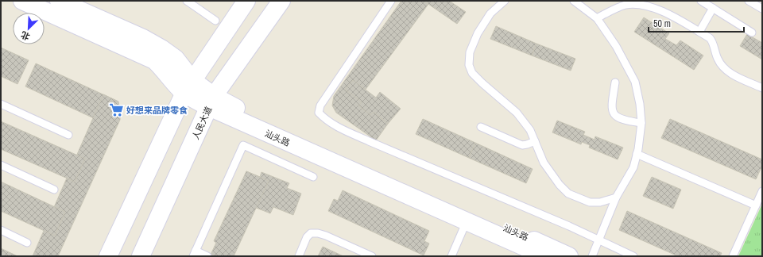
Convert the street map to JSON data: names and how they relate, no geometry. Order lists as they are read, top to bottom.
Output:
{
  "streets": {
    "street": ["人民大道", "汕头路"]
  },
  "crossings": [
    ["人民大道", "汕头路"]
  ],
  "places": {
    "supermarket": ["好想来品牌零食"]
  },
  "scale_bar": "50 m",
  "north": "bottom left"
}
